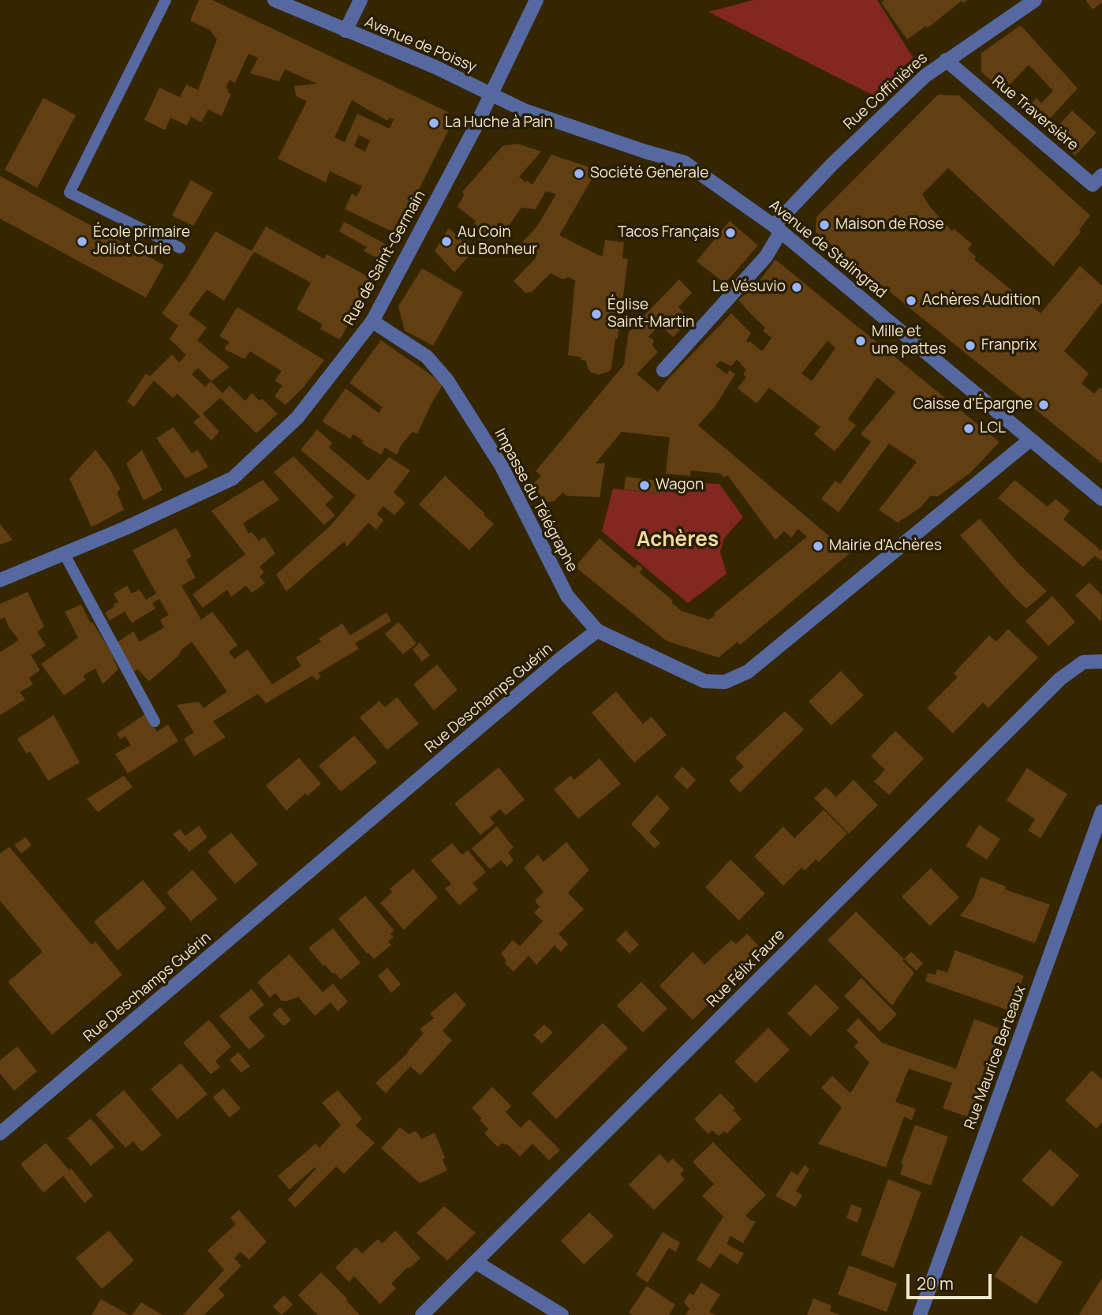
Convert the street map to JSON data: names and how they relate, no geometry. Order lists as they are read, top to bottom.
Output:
{
  "streets": {
    "street": [
      "Avenue de Poissy",
      "Rue Coffinières",
      "Rue Traversière",
      "Avenue de Stalingrad",
      "Rue de Saint-Germain",
      "Impasse du Télégraphe",
      "Rue Deschamps Guérin",
      "Rue Félix Faure",
      "Rue Maurice Berteaux"
    ]
  },
  "crossings": [
    ["Avenue de Poissy", "Avenue de Stalingrad"],
    ["Avenue de Poissy", "Rue de Saint-Germain"],
    ["Rue Coffinières", "Rue Traversière"],
    ["Rue Coffinières", "Avenue de Stalingrad"],
    ["Avenue de Stalingrad", "Rue de Saint-Germain"],
    ["Rue de Saint-Germain", "Impasse du Télégraphe"],
    ["Impasse du Télégraphe", "Rue Deschamps Guérin"]
  ],
  "districts": ["Achères"],
  "places": [
    "La Huche à Pain",
    "Société Générale",
    "Maison de Rose",
    "Tacos Français",
    "École primaire Joliot Curie",
    "Au Coin du Bonheur",
    "Le Vésuvio",
    "Achères Audition",
    "Église Saint-Martin",
    "Mille et une pattes",
    "Franprix",
    "Caisse d'Épargne",
    "LCL",
    "Wagon",
    "Mairie d'Achères"
  ],
  "scale_bar": "20 m"
}
